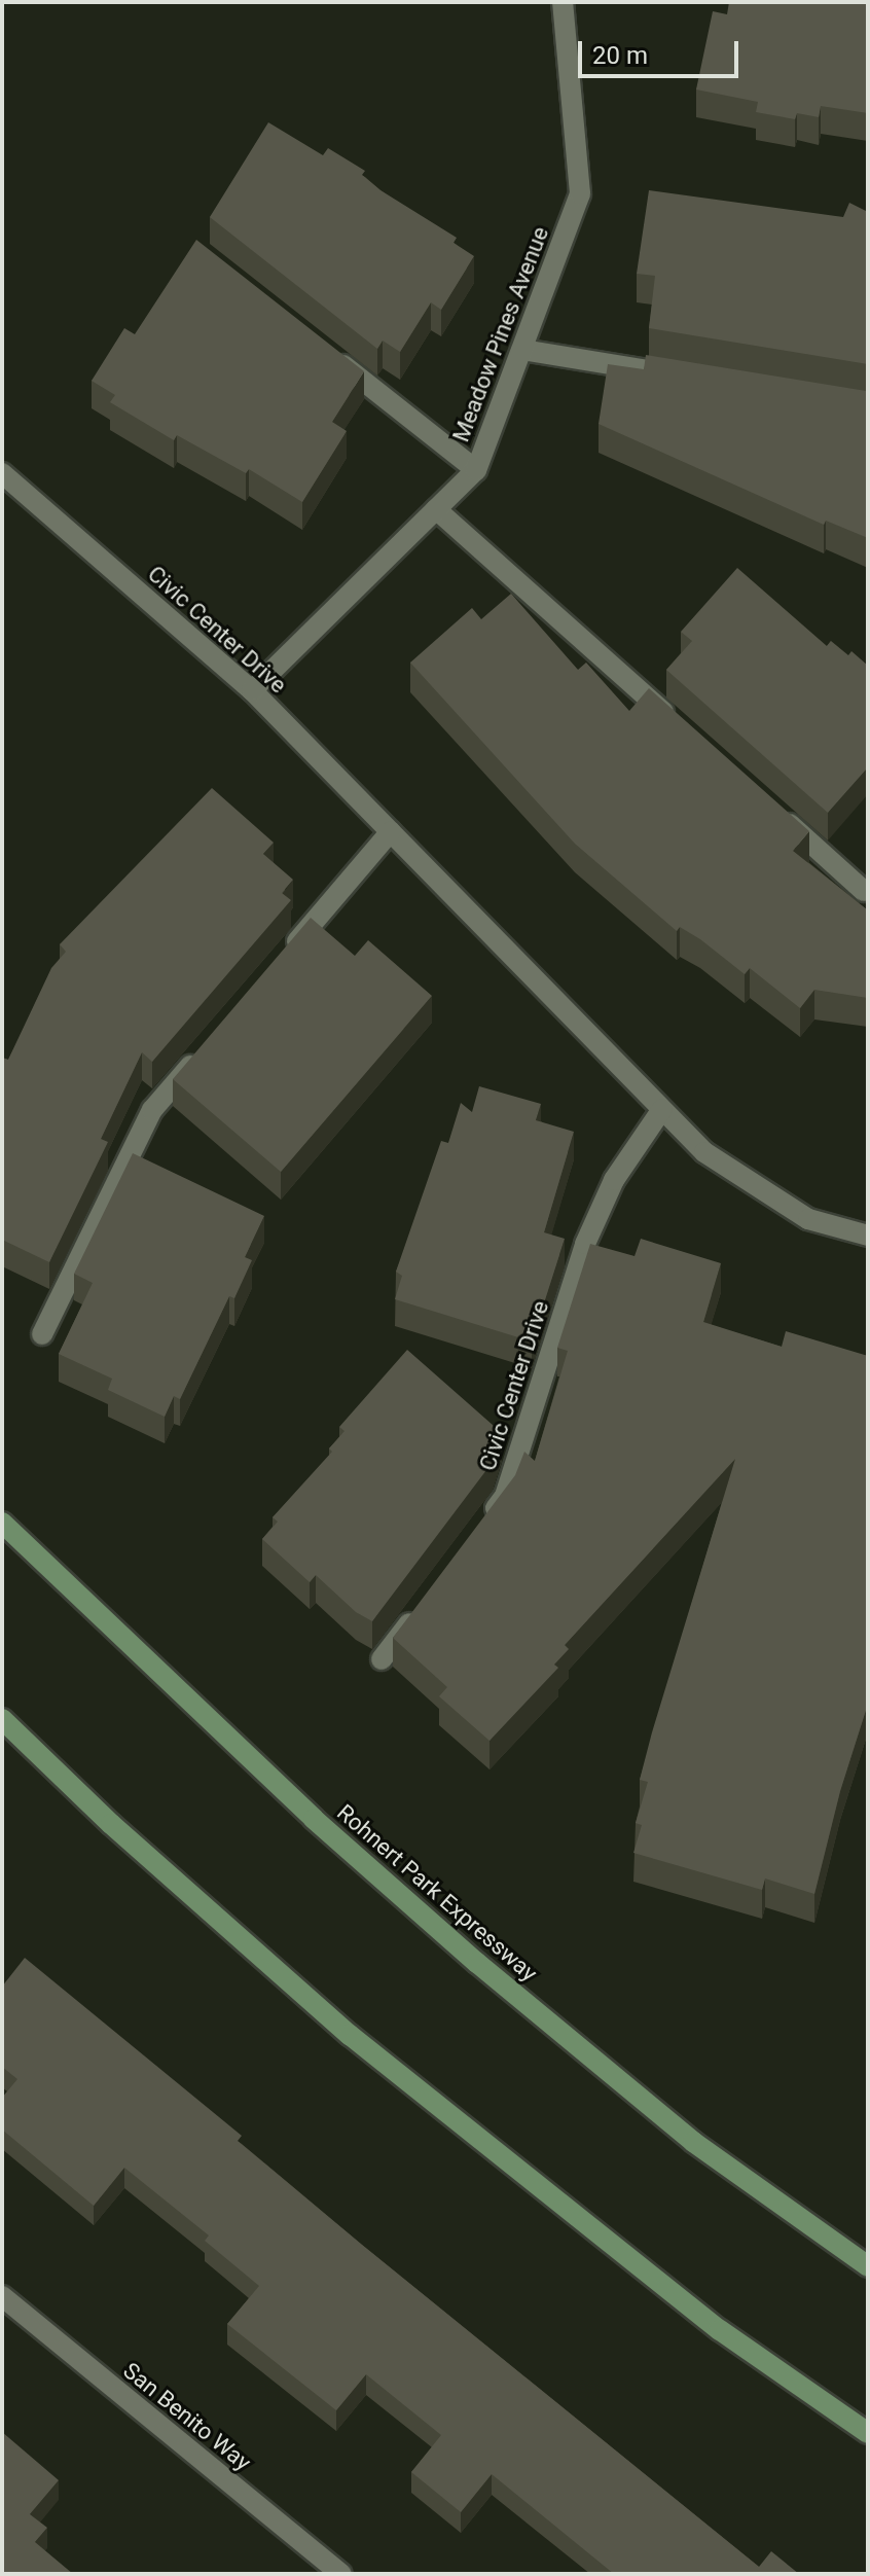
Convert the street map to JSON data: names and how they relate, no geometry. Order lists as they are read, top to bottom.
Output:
{
  "streets": {
    "main road": ["Rohnert Park Expressway"],
    "street": ["Meadow Pines Avenue", "Civic Center Drive", "San Benito Way"]
  },
  "crossings": [
    ["Meadow Pines Avenue", "Civic Center Drive"]
  ],
  "scale_bar": "20 m"
}
